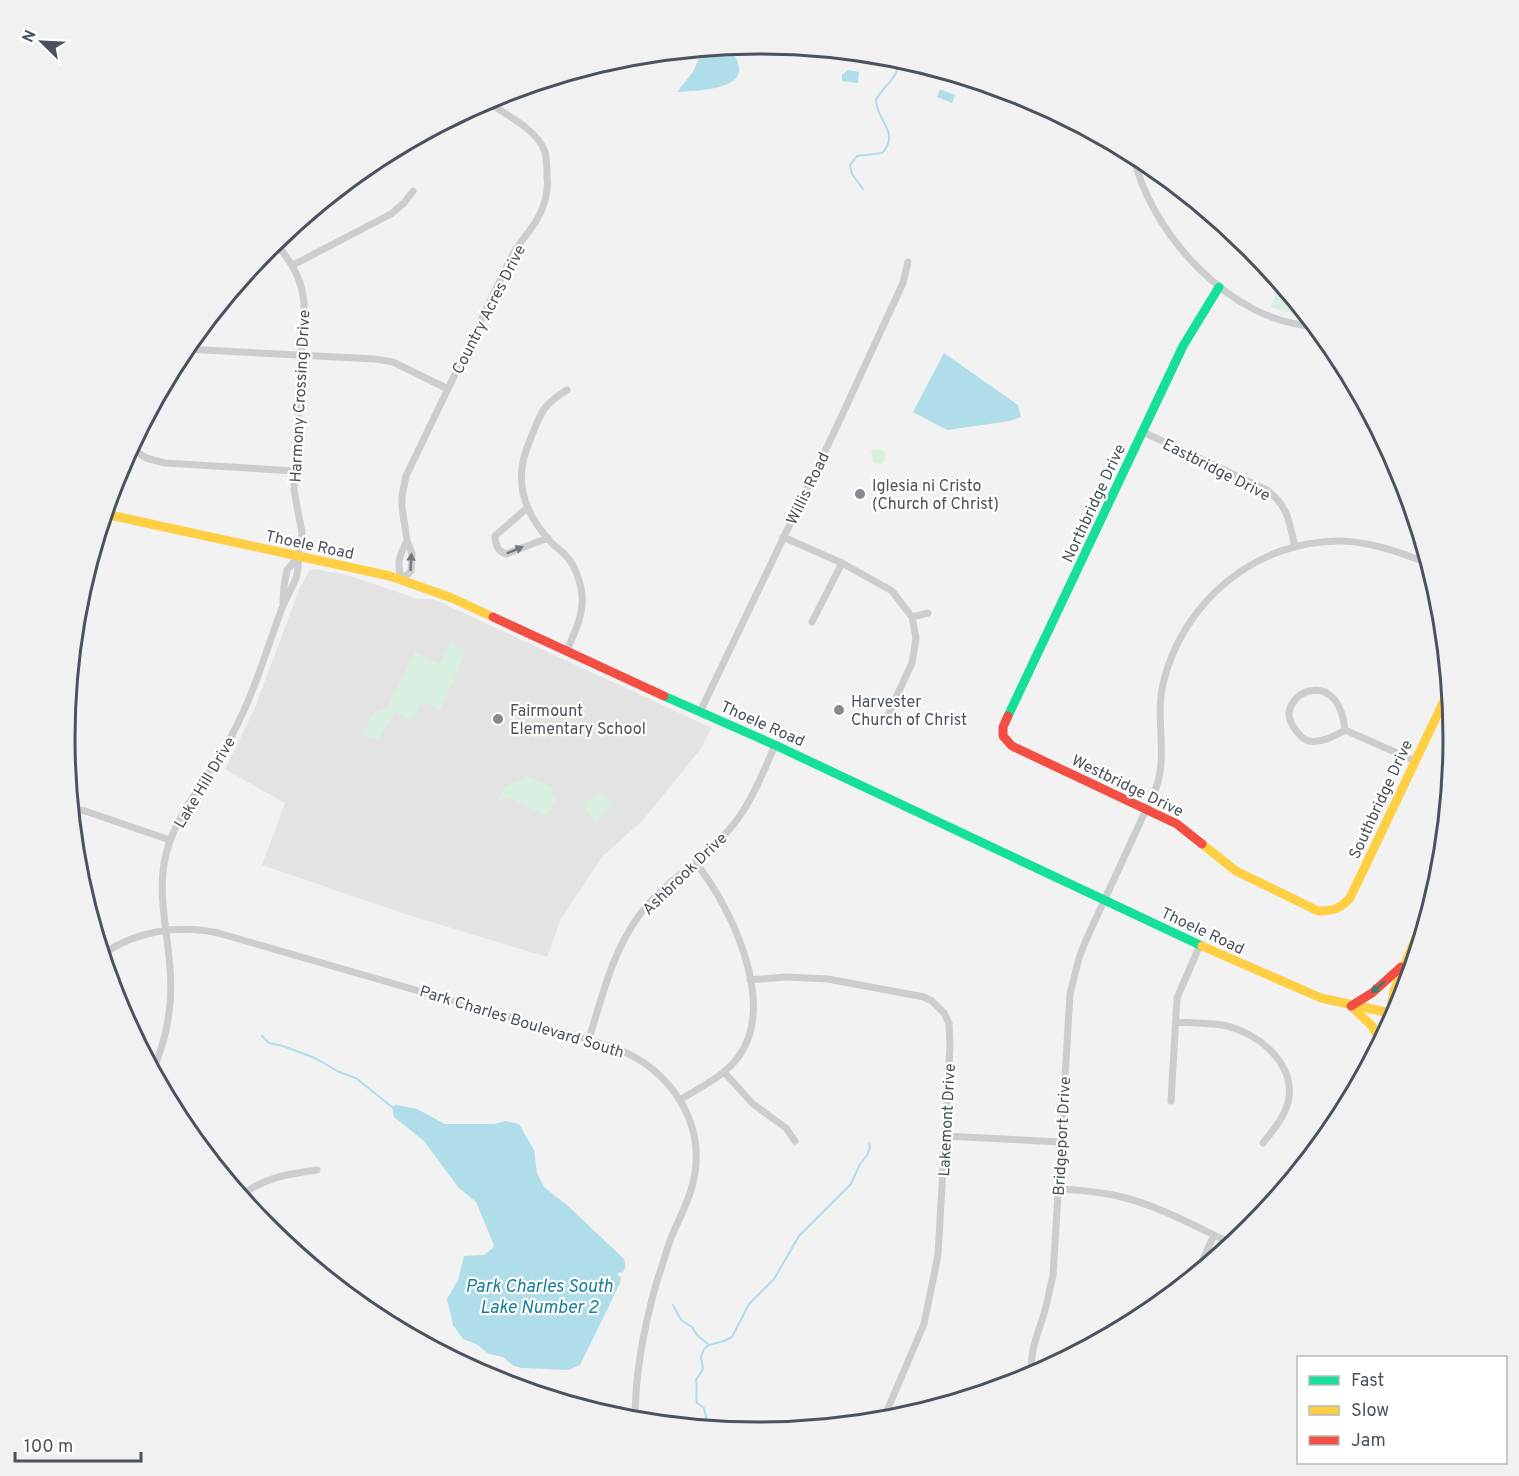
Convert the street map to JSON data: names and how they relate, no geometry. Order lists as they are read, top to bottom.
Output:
{
  "streets": {
    "main road": [
      "Northbridge Drive",
      "Thoele Road",
      "Westbridge Drive",
      "Southbridge Drive"
    ],
    "street": [
      "Country Acres Drive",
      "Harmony Crossing Drive",
      "Eastbridge Drive",
      "Willis Road",
      "Lake Hill Drive",
      "Ashbrook Drive",
      "Park Charles Boulevard South",
      "Lakemont Drive",
      "Bridgeport Drive"
    ]
  },
  "crossings": [
    ["Country Acres Drive", "Thoele Road"],
    ["Harmony Crossing Drive", "Thoele Road"],
    ["Harmony Crossing Drive", "Lake Hill Drive"],
    ["Eastbridge Drive", "Northbridge Drive"],
    ["Eastbridge Drive", "Bridgeport Drive"],
    ["Willis Road", "Thoele Road"],
    ["Northbridge Drive", "Westbridge Drive"],
    ["Thoele Road", "Lake Hill Drive"],
    ["Thoele Road", "Ashbrook Drive"],
    ["Thoele Road", "Bridgeport Drive"],
    ["Lake Hill Drive", "Park Charles Boulevard South"],
    ["Westbridge Drive", "Southbridge Drive"],
    ["Westbridge Drive", "Bridgeport Drive"],
    ["Ashbrook Drive", "Park Charles Boulevard South"]
  ],
  "water": ["Park Charles South Lake Number 2"],
  "places": ["Iglesia ni Cristo (Church of Christ)", "Harvester Church of Christ", "Fairmount Elementary School"],
  "legend": ["Fast", "Slow", "Jam"],
  "scale_bar": "100 m",
  "north": "top left"
}
